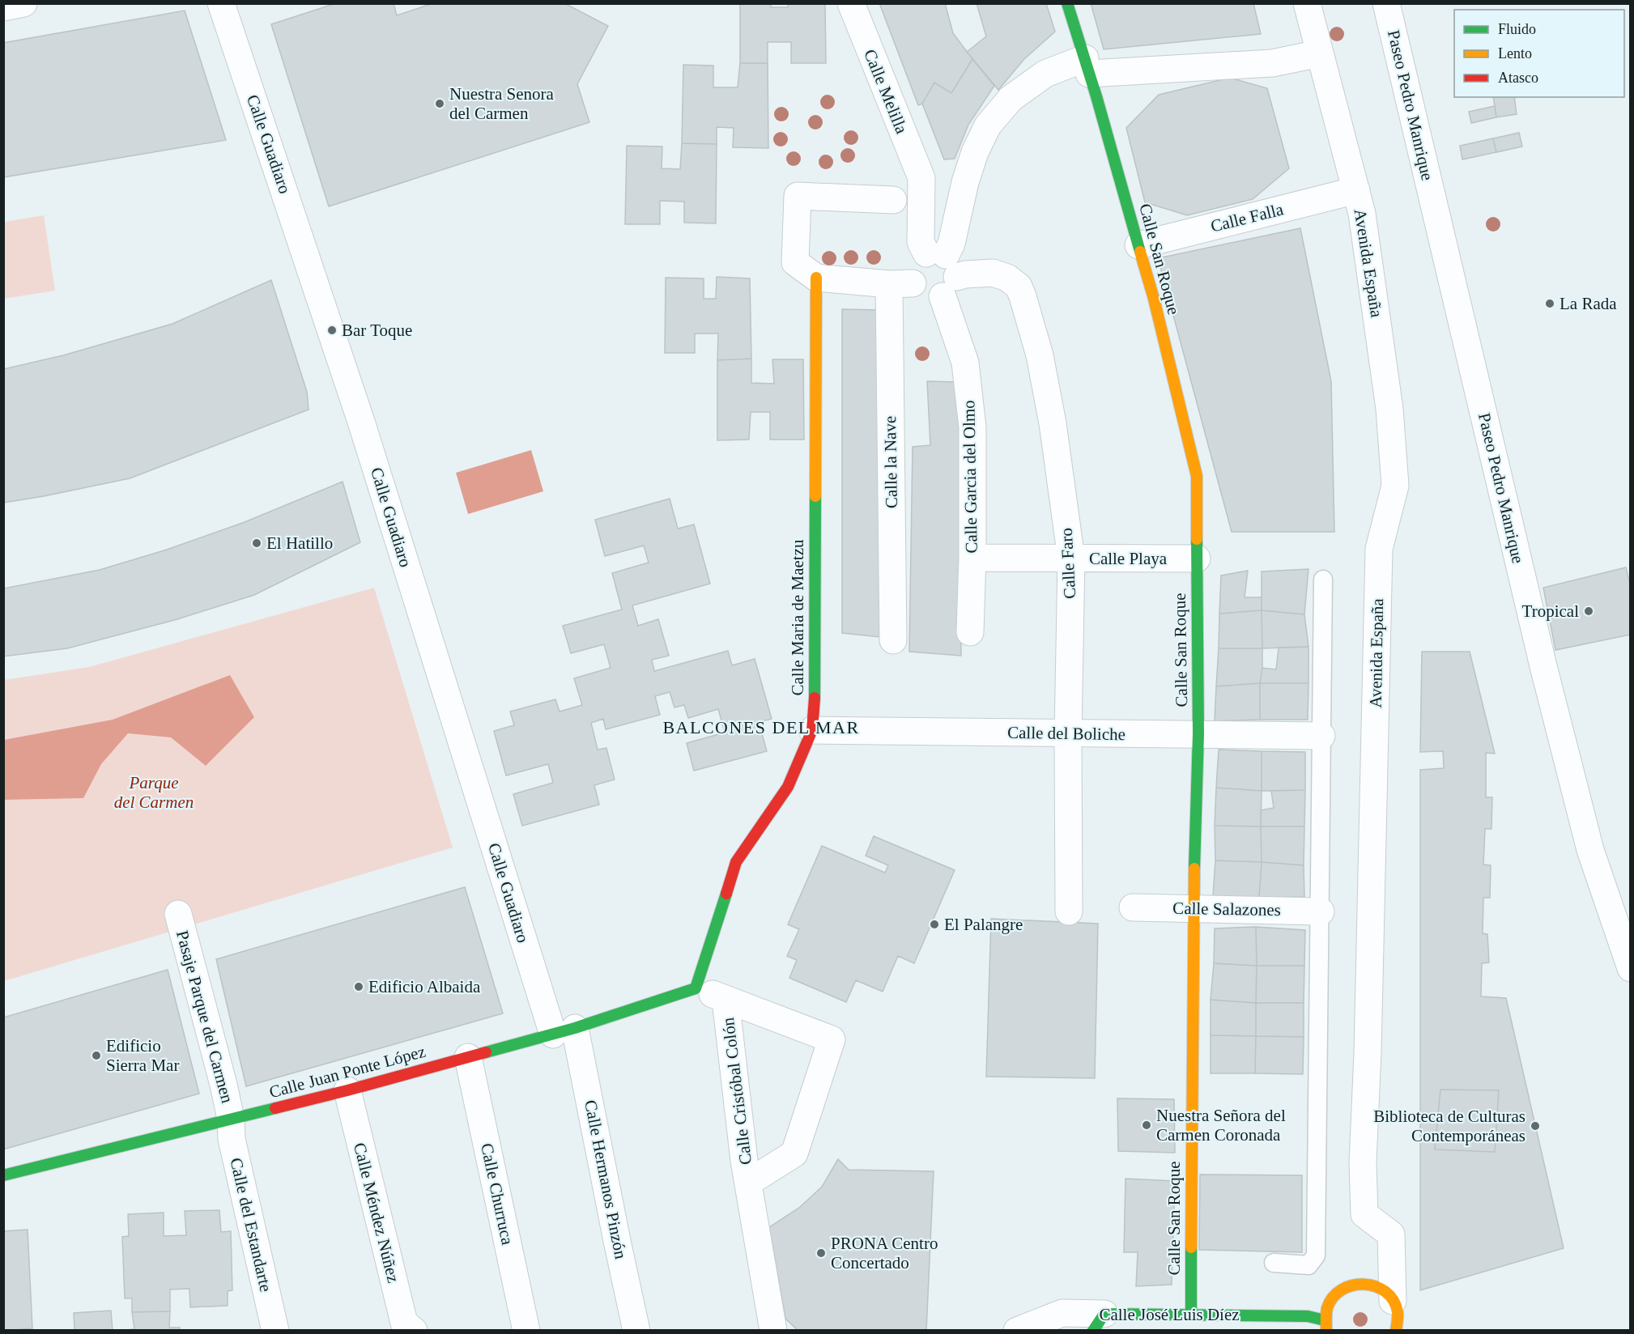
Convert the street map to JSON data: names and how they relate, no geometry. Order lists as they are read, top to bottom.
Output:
{
  "streets": {
    "street": [
      "Calle Melilla",
      "Paseo Pedro Manrique",
      "Calle Guadiaro",
      "Calle Falla",
      "Calle San Roque",
      "Avenida España",
      "Calle la Nave",
      "Calle Garcia del Olmo",
      "Calle Playa",
      "Calle Faro",
      "Calle Maria de Maetzu",
      "Calle del Boliche",
      "Calle Salazones",
      "Pasaje Parque del Carmen",
      "Calle Juan Ponte López",
      "Calle Cristóbal Colón",
      "Calle Hermanos Pinzón",
      "Calle Churruca",
      "Calle Méndez Núñez",
      "Calle del Estandarte",
      "Calle José Luis Díez"
    ]
  },
  "crossings": [
    ["Calle Melilla", "Calle la Nave"],
    ["Calle Melilla", "Calle Garcia del Olmo"],
    ["Calle Melilla", "Calle Faro"],
    ["Calle Guadiaro", "Calle Juan Ponte López"],
    ["Calle Guadiaro", "Calle Hermanos Pinzón"],
    ["Calle Falla", "Calle San Roque"],
    ["Calle Falla", "Avenida España"],
    ["Calle San Roque", "Calle Playa"],
    ["Calle San Roque", "Calle del Boliche"],
    ["Calle San Roque", "Calle Salazones"],
    ["Calle San Roque", "Calle José Luis Díez"],
    ["Calle la Nave", "Calle Garcia del Olmo"],
    ["Calle la Nave", "Calle Faro"],
    ["Calle Garcia del Olmo", "Calle Playa"],
    ["Calle Garcia del Olmo", "Calle Faro"],
    ["Calle Playa", "Calle Faro"],
    ["Calle Faro", "Calle del Boliche"],
    ["Calle Maria de Maetzu", "Calle del Boliche"],
    ["Calle Maria de Maetzu", "Calle Juan Ponte López"],
    ["Calle Maria de Maetzu", "Calle Cristóbal Colón"],
    ["Pasaje Parque del Carmen", "Calle Juan Ponte López"],
    ["Pasaje Parque del Carmen", "Calle del Estandarte"],
    ["Calle Juan Ponte López", "Calle Cristóbal Colón"],
    ["Calle Juan Ponte López", "Calle Hermanos Pinzón"],
    ["Calle Juan Ponte López", "Calle Churruca"],
    ["Calle Juan Ponte López", "Calle Méndez Núñez"],
    ["Calle Juan Ponte López", "Calle del Estandarte"]
  ],
  "districts": ["BALCONES DEL MAR"],
  "parks": ["Parque del Carmen"],
  "places": [
    "Nuestra Senora del Carmen",
    "La Rada",
    "Bar Toque",
    "El Hatillo",
    "Tropical",
    "El Palangre",
    "Edificio Albaida",
    "Edificio Sierra Mar",
    "Nuestra Señora del Carmen Coronada",
    "Biblioteca de Culturas Contemporáneas",
    "PRONA Centro Concertado"
  ],
  "legend": ["Fluido", "Lento", "Atasco"]
}
